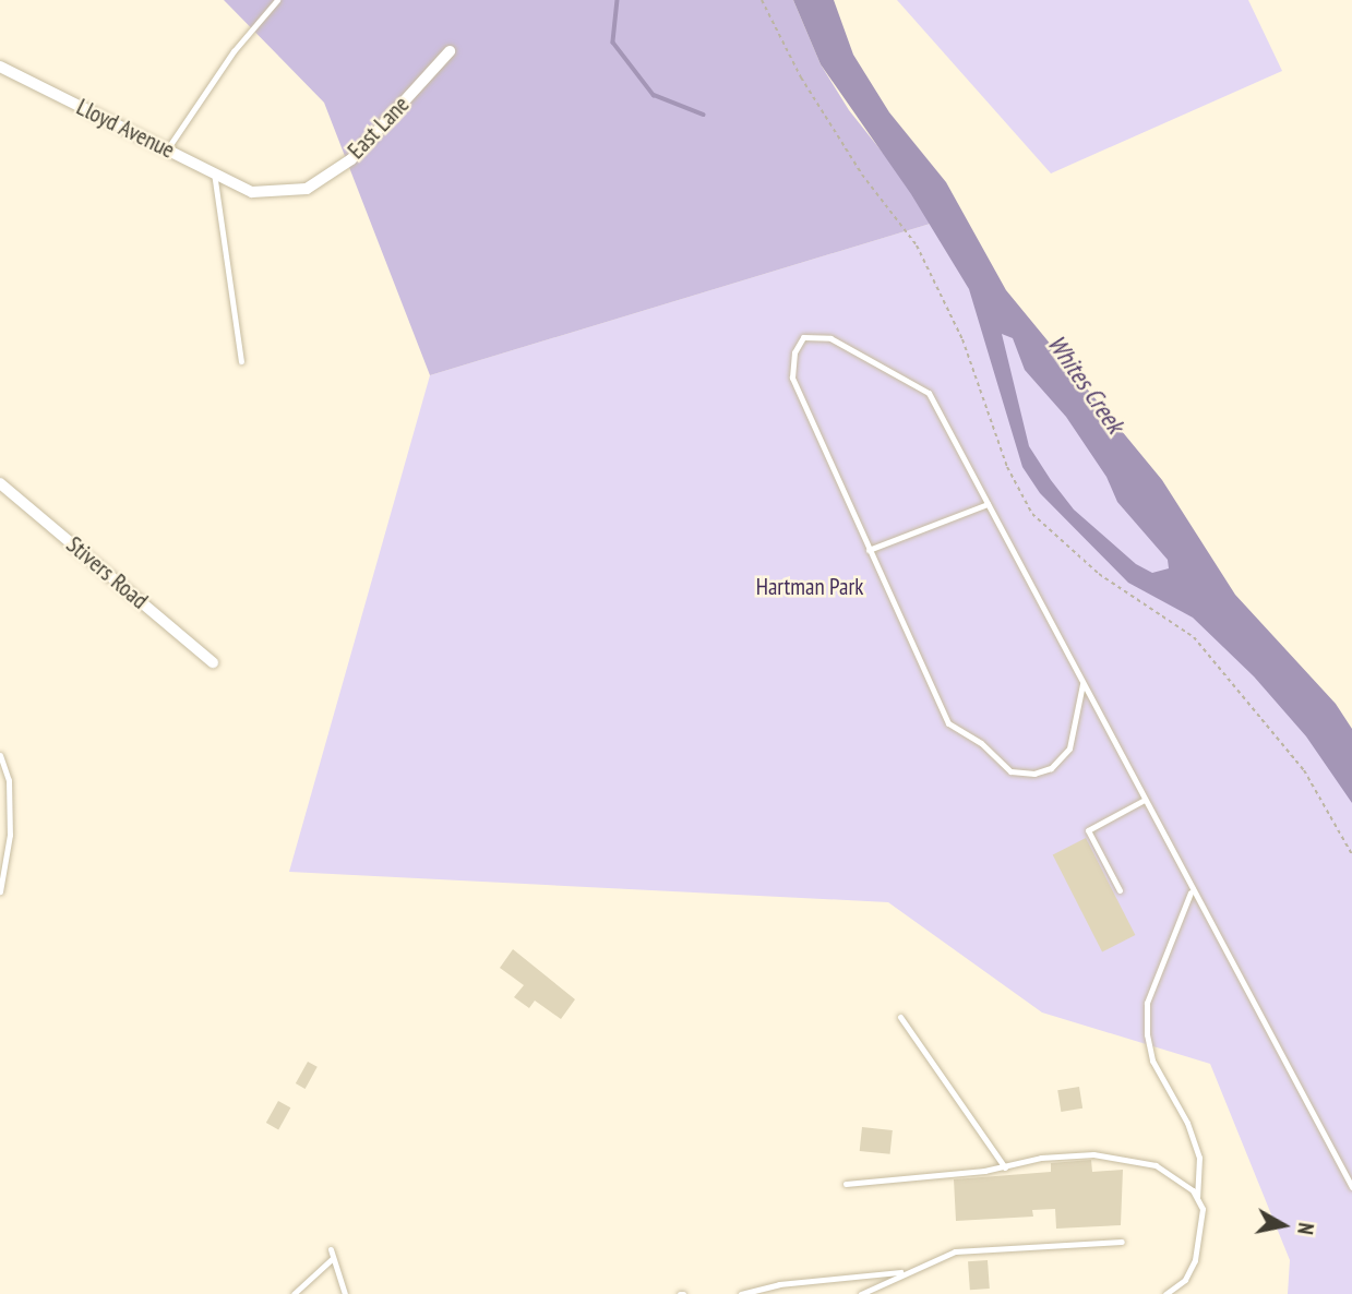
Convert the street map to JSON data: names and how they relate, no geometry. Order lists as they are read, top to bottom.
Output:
{
  "streets": {
    "street": ["East Lane", "Lloyd Avenue", "Stivers Road"]
  },
  "crossings": [
    ["East Lane", "Lloyd Avenue"]
  ],
  "water": ["Whites Creek"],
  "parks": ["Hartman Park"],
  "north": "right"
}
